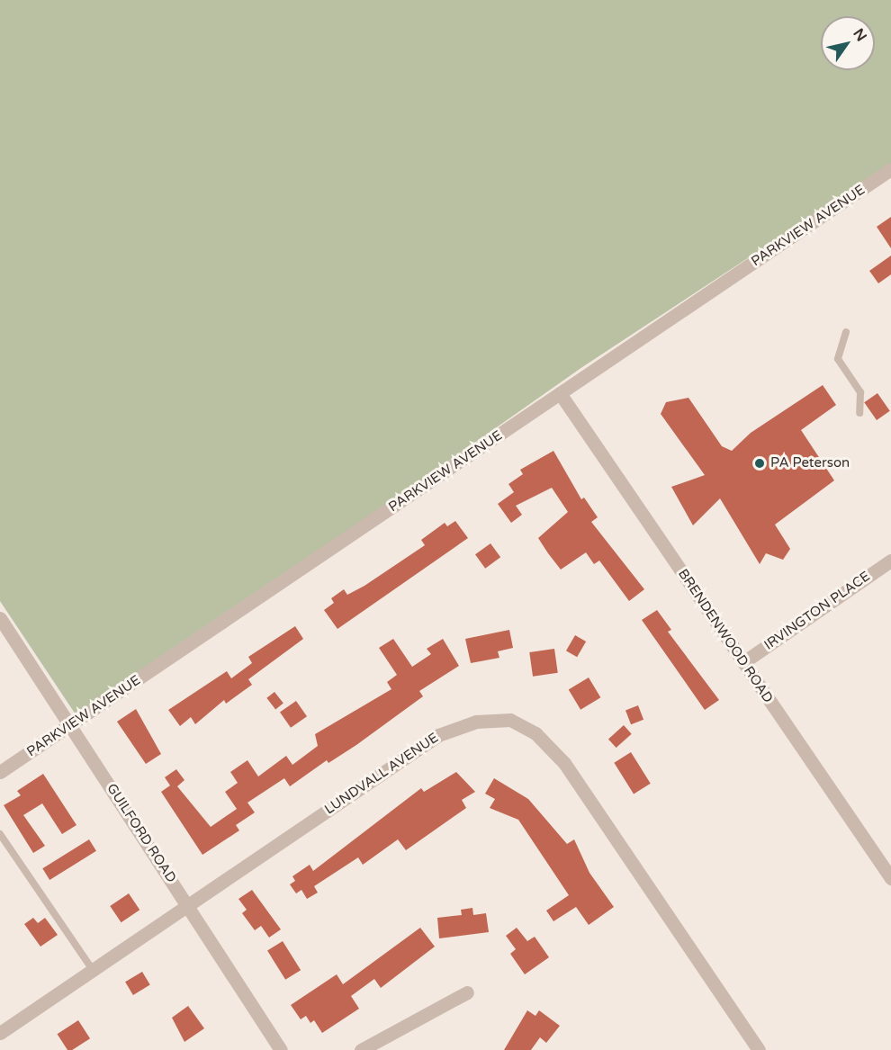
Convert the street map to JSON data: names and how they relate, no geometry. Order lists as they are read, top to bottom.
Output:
{
  "streets": {
    "street": [
      "PARKVIEW AVENUE",
      "IRVINGTON PLACE",
      "BRENDENWOOD ROAD",
      "LUNDVALL AVENUE",
      "GUILFORD ROAD"
    ]
  },
  "crossings": [
    ["PARKVIEW AVENUE", "BRENDENWOOD ROAD"],
    ["PARKVIEW AVENUE", "GUILFORD ROAD"],
    ["IRVINGTON PLACE", "BRENDENWOOD ROAD"],
    ["LUNDVALL AVENUE", "GUILFORD ROAD"]
  ],
  "places": ["PA Peterson"],
  "north": "top right"
}
